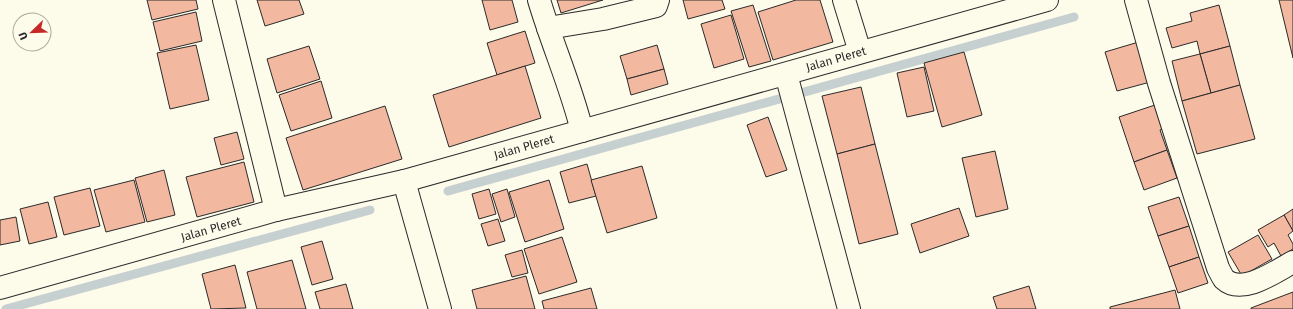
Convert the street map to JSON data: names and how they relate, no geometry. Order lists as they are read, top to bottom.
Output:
{
  "streets": {
    "street": ["Jalan Pleret"]
  },
  "north": "bottom left"
}
